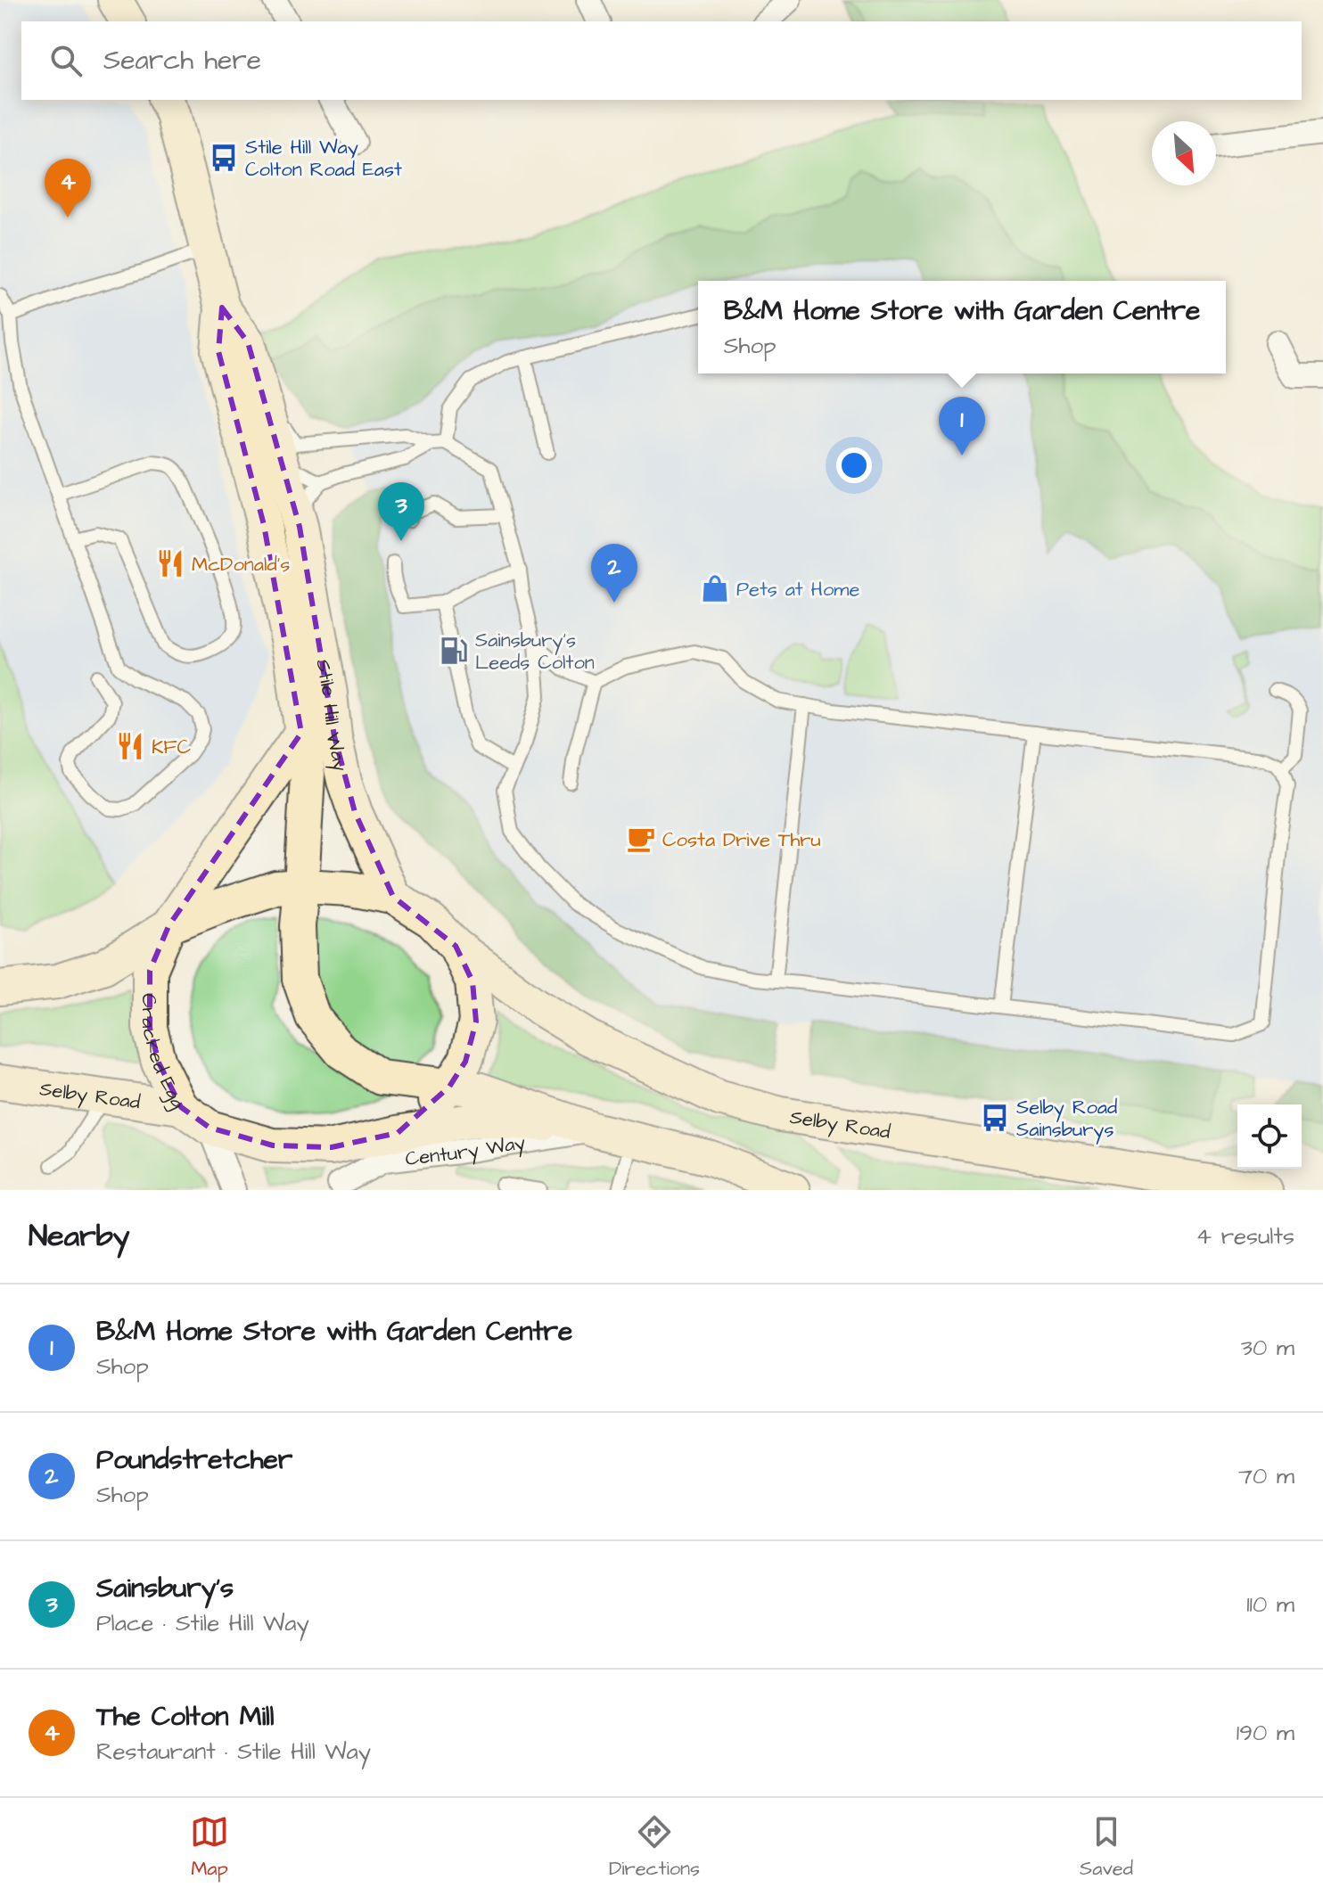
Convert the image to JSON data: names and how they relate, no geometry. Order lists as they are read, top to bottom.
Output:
{
  "streets": {
    "main road": ["Stile Hill Way", "Cracked Egg", "Selby Road"],
    "street": ["Century Way"]
  },
  "crossings": [
    ["Stile Hill Way", "Cracked Egg"],
    ["Stile Hill Way", "Selby Road"],
    ["Cracked Egg", "Selby Road"],
    ["Cracked Egg", "Century Way"]
  ],
  "places": {
    "bus stop": ["Stile Hill Way Colton Road East", "Selby Road Sainsburys"],
    "restaurant": ["McDonald's", "KFC"],
    "shop": ["Pets at Home"],
    "fuel station": ["Sainsbury's Leeds Colton"],
    "cafe": ["Costa Drive Thru"]
  },
  "north": "bottom right",
  "page": {
    "search": "Search here",
    "pins": [
      "4",
      "1",
      "3",
      "2"
    ],
    "popup": ["B&M Home Store with Garden Centre", "Shop"],
    "heading": ["Nearby", "4 results"],
    "list": [
      {
        "mark": "1",
        "name": "B&M Home Store with Garden Centre",
        "note": "Shop",
        "value": "30 m"
      },
      {
        "mark": "2",
        "name": "Poundstretcher",
        "note": "Shop",
        "value": "70 m"
      },
      {
        "mark": "3",
        "name": "Sainsbury's",
        "note": "Place · Stile Hill Way",
        "value": "110 m"
      },
      {
        "mark": "4",
        "name": "The Colton Mill",
        "note": "Restaurant · Stile Hill Way",
        "value": "190 m"
      }
    ],
    "nav": ["Map", "Directions", "Saved"]
  }
}
